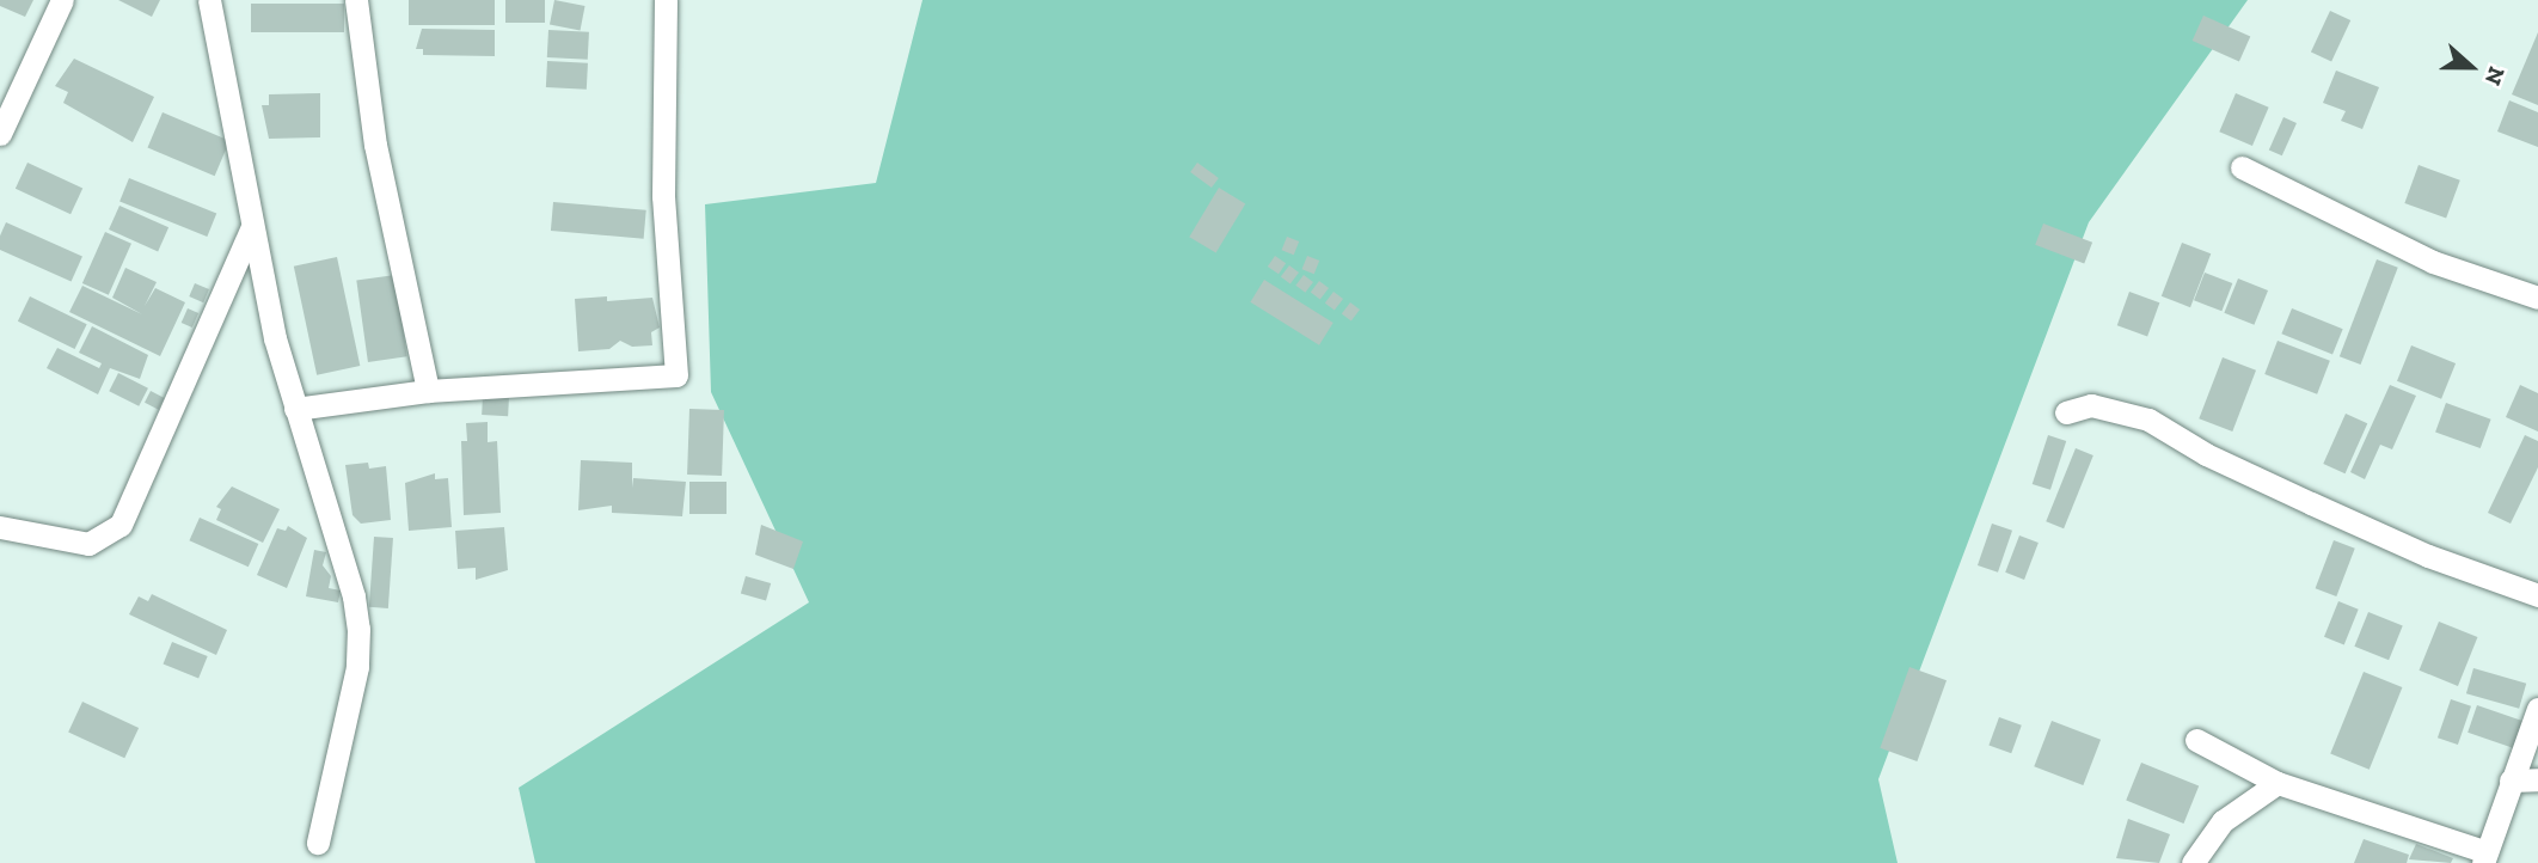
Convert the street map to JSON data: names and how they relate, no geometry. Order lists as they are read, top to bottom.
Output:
{
  "north": "right"
}
